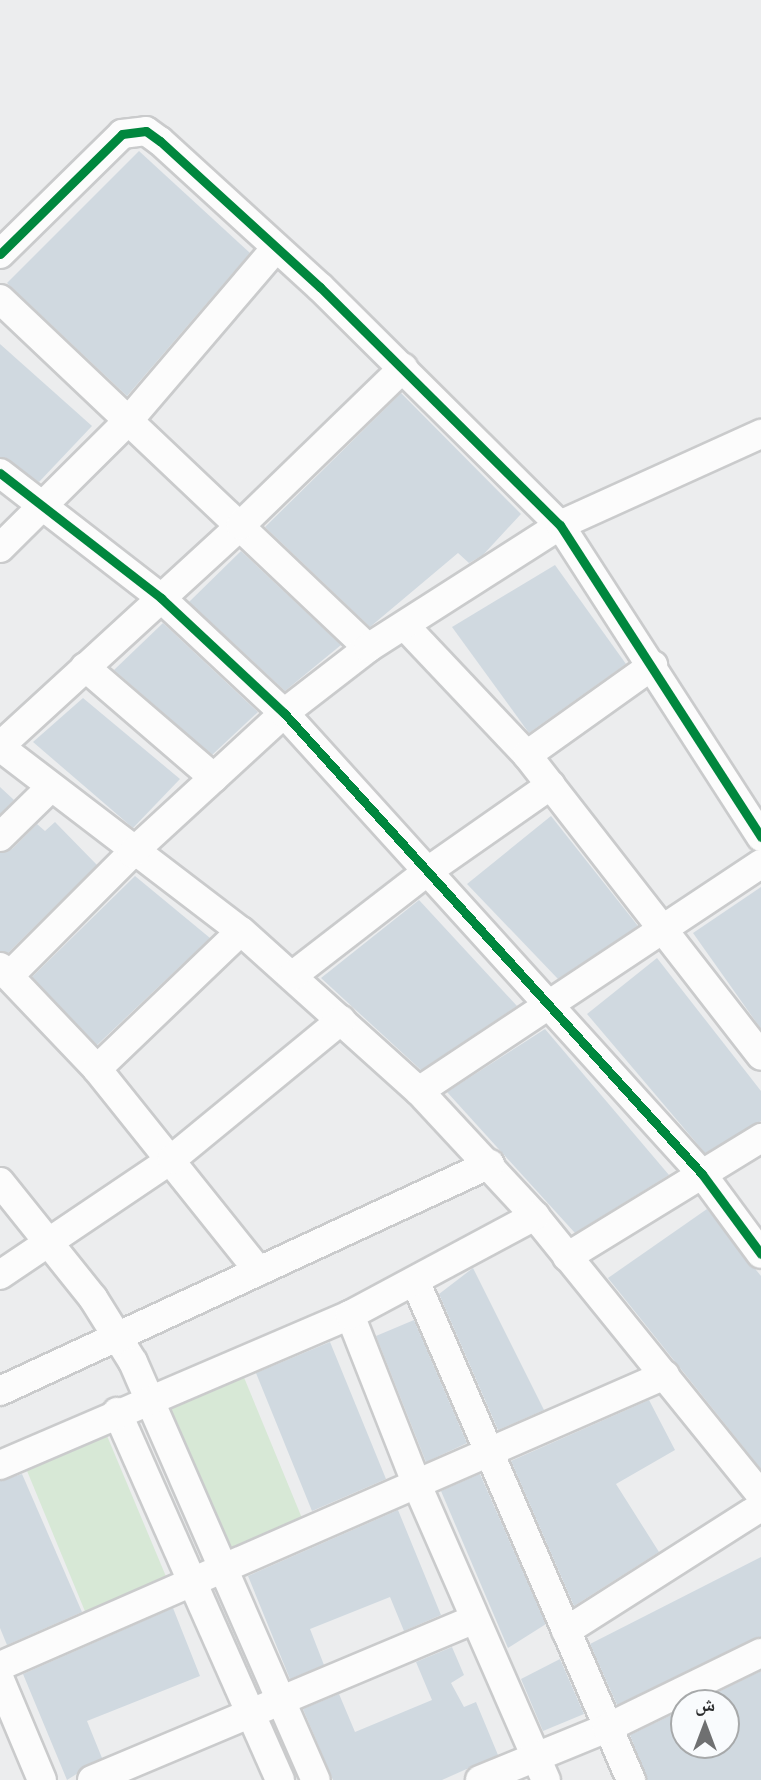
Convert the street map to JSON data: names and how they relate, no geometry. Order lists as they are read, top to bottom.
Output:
{
  "north": "top"
}
